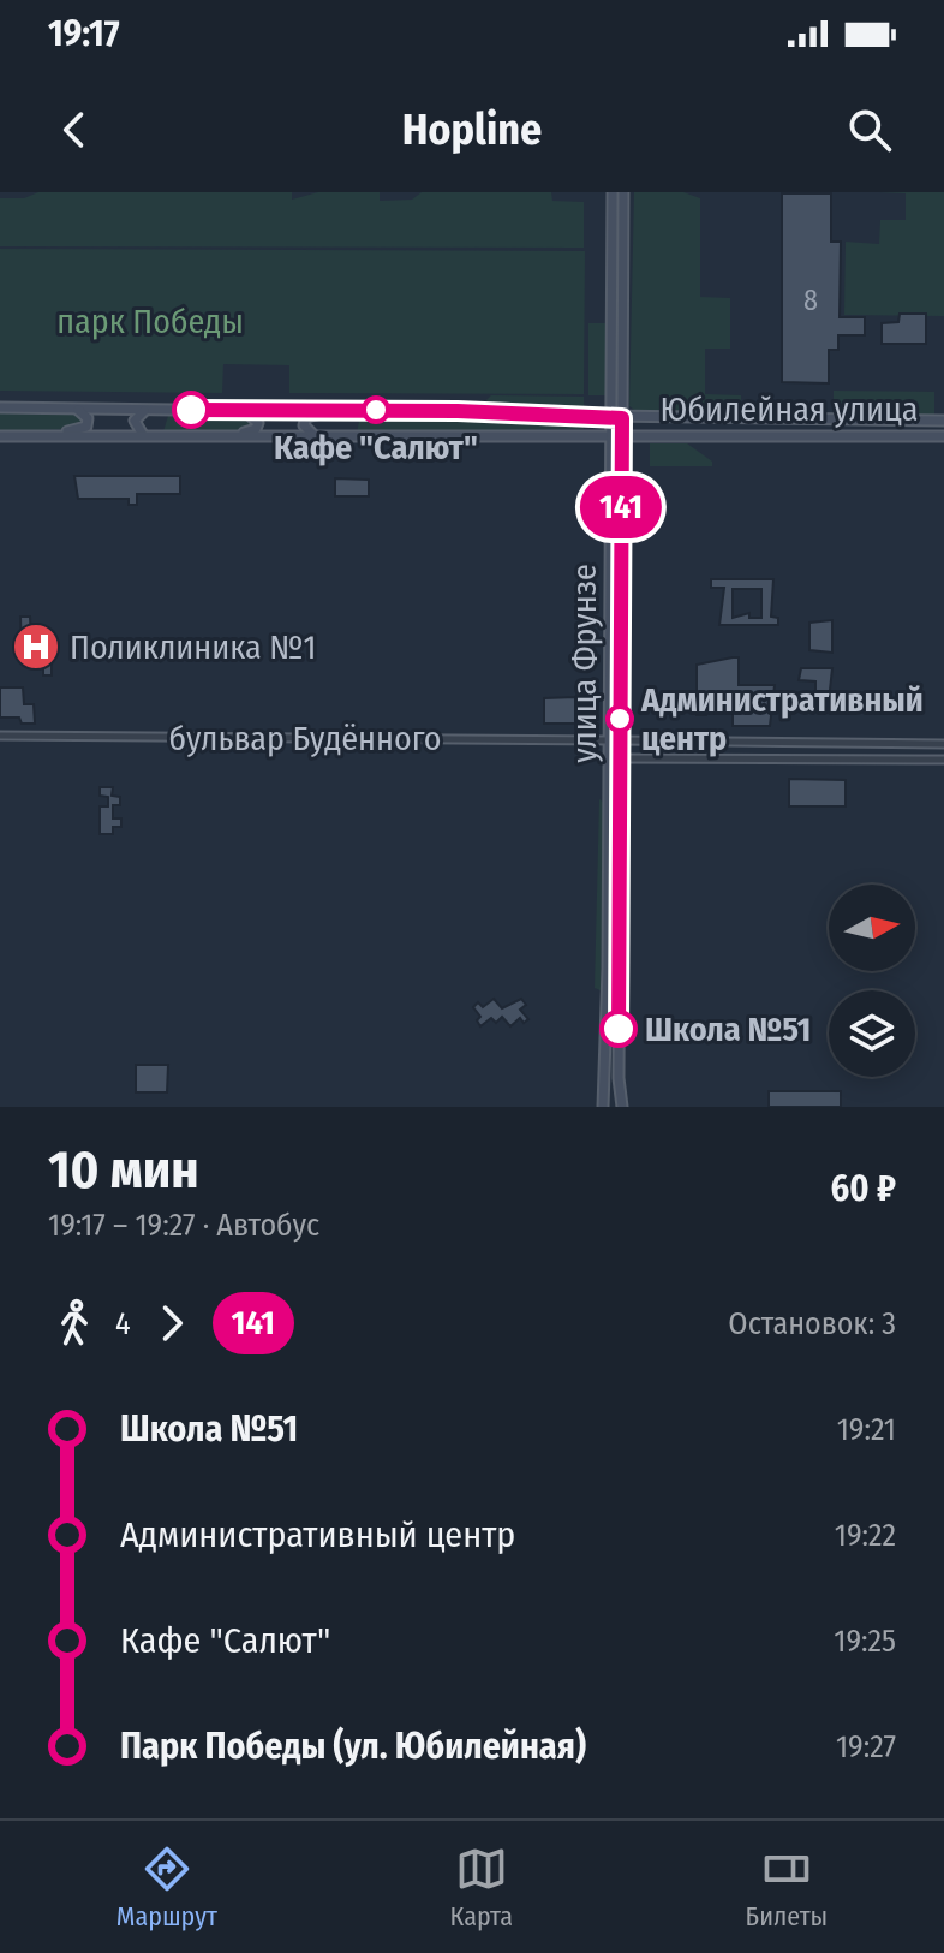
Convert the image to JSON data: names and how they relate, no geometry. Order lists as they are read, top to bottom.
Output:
{
  "streets": {
    "main road": ["Юбилейная улица", "улица Фрунзе"],
    "street": ["бульвар Будённого"]
  },
  "crossings": [
    ["Юбилейная улица", "улица Фрунзе"],
    ["улица Фрунзе", "бульвар Будённого"]
  ],
  "parks": ["парк Победы"],
  "places": {
    "other": ["Кафе \"Салют\"", "Административный центр", "Школа №51"],
    "hospital": ["Поликлиника №1"]
  },
  "lines": ["bus line 141"],
  "house_numbers": ["8"],
  "north": "right",
  "page": {
    "status": "19:17",
    "header": "Hopline",
    "on_map": "141",
    "heading": ["10 мин", "19:17 – 19:27 · Автобус", "60 ₽"],
    "legs": ["4", "141", "Остановок: 3"],
    "list": [
      {
        "name": "Школа №51",
        "value": "19:21"
      },
      {
        "name": "Административный центр",
        "value": "19:22"
      },
      {
        "name": "Кафе \"Салют\"",
        "value": "19:25"
      },
      {
        "name": "Парк Победы (ул. Юбилейная)",
        "value": "19:27"
      }
    ],
    "tabs": ["Маршрут", "Карта", "Билеты"]
  }
}
